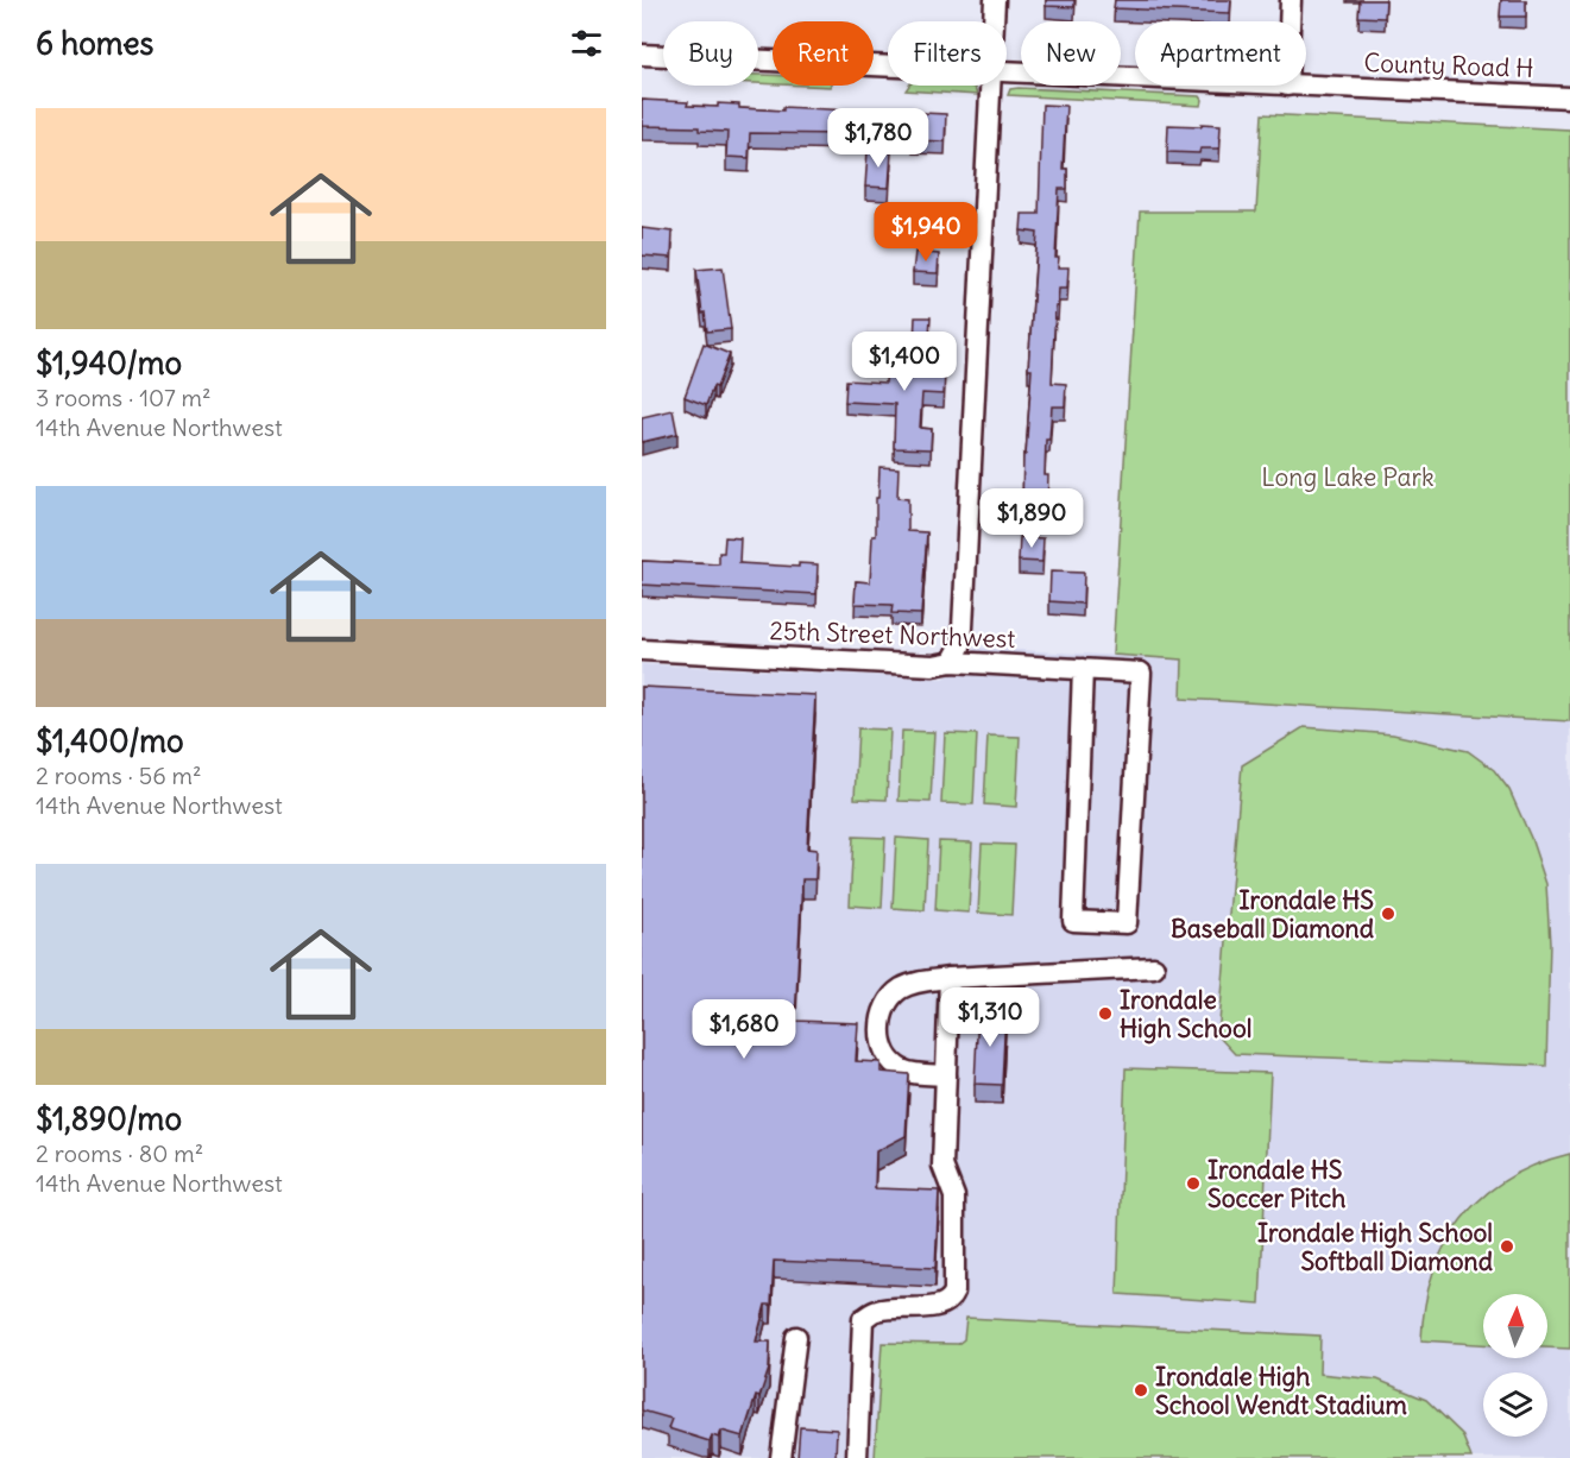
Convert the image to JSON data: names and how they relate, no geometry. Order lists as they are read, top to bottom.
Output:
{
  "streets": {
    "street": ["County Road H", "25th Street Northwest"]
  },
  "parks": ["Long Lake Park"],
  "places": [
    "Irondale HS Baseball Diamond",
    "Irondale High School",
    "Irondale HS Soccer Pitch",
    "Irondale High School Softball Diamond",
    "Irondale High School Wendt Stadium"
  ],
  "north": "top",
  "page": {
    "heading": "6 homes",
    "chip": [
      "Buy",
      "Rent",
      "Filters",
      "New",
      "Apartment"
    ],
    "list": [
      {
        "name": "$1,940/mo",
        "note": "3 rooms · 107 m² · 14th Avenue Northwest"
      },
      {
        "name": "$1,400/mo",
        "note": "2 rooms · 56 m² · 14th Avenue Northwest"
      },
      {
        "name": "$1,890/mo",
        "note": "2 rooms · 80 m² · 14th Avenue Northwest"
      }
    ],
    "price": [
      "$1,780",
      "$1,940",
      "$1,400",
      "$1,890",
      "$1,310",
      "$1,680"
    ]
  }
}
